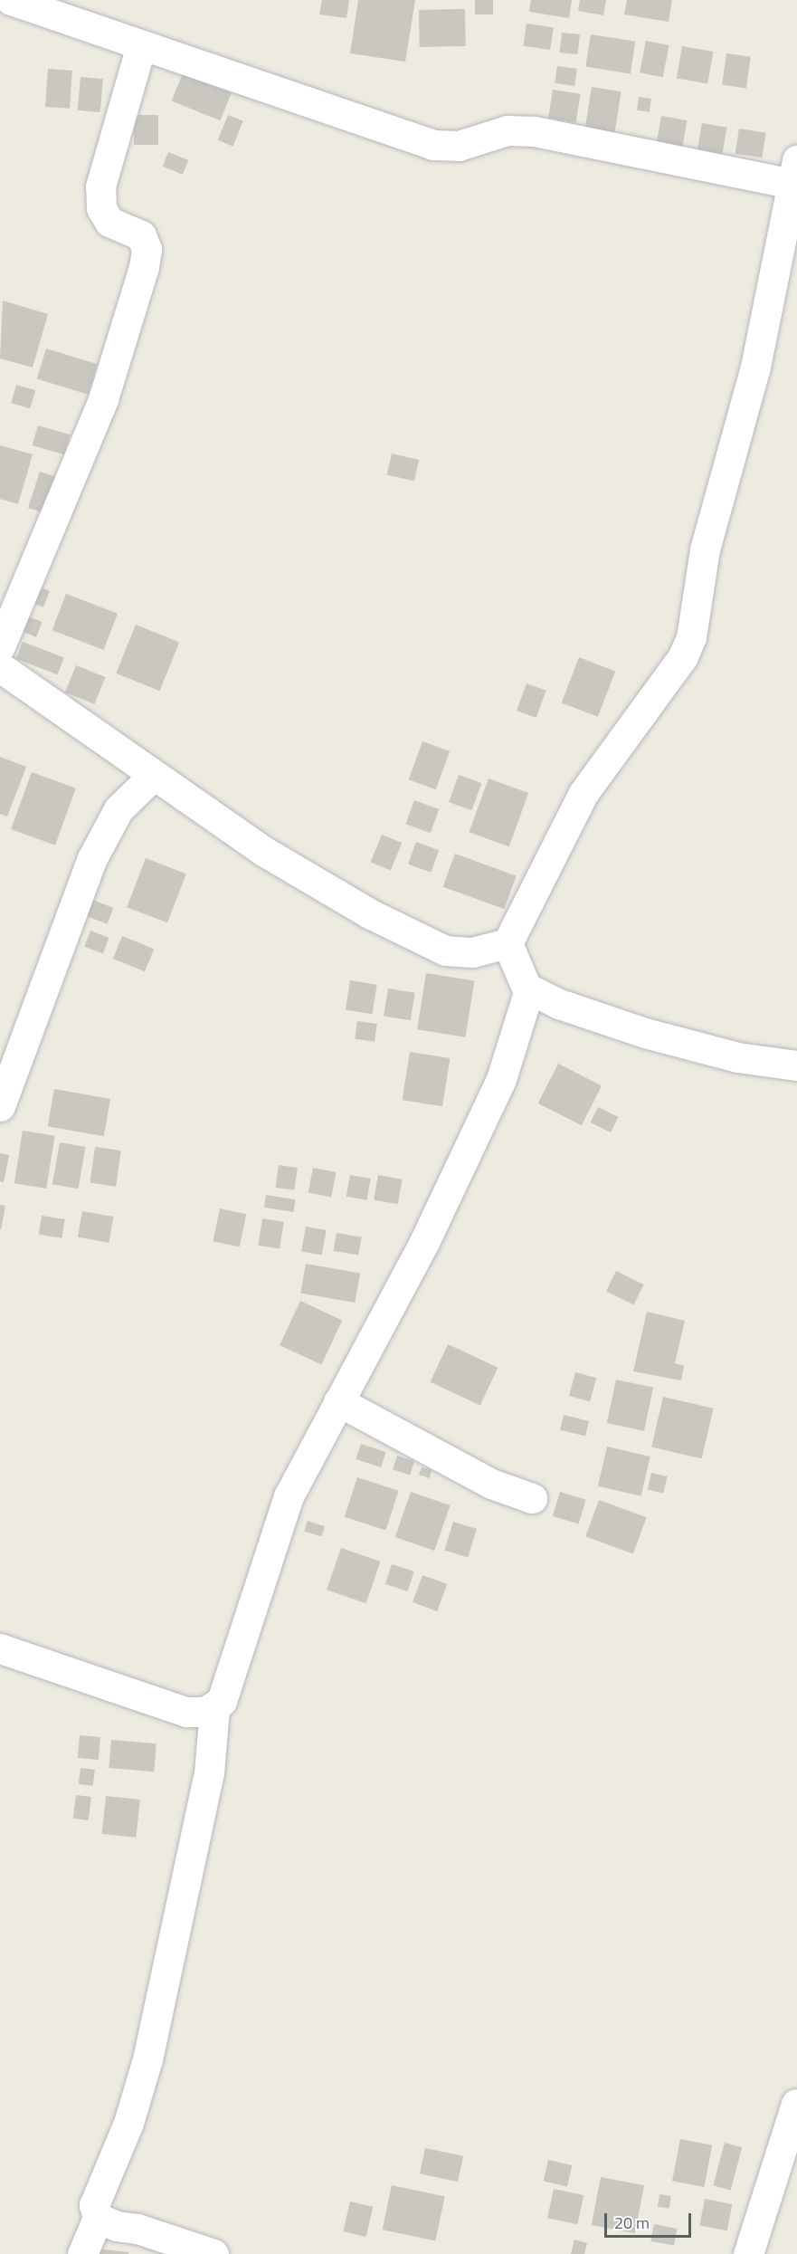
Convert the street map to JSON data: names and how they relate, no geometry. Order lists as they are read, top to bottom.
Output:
{
  "scale_bar": "20 m"
}
